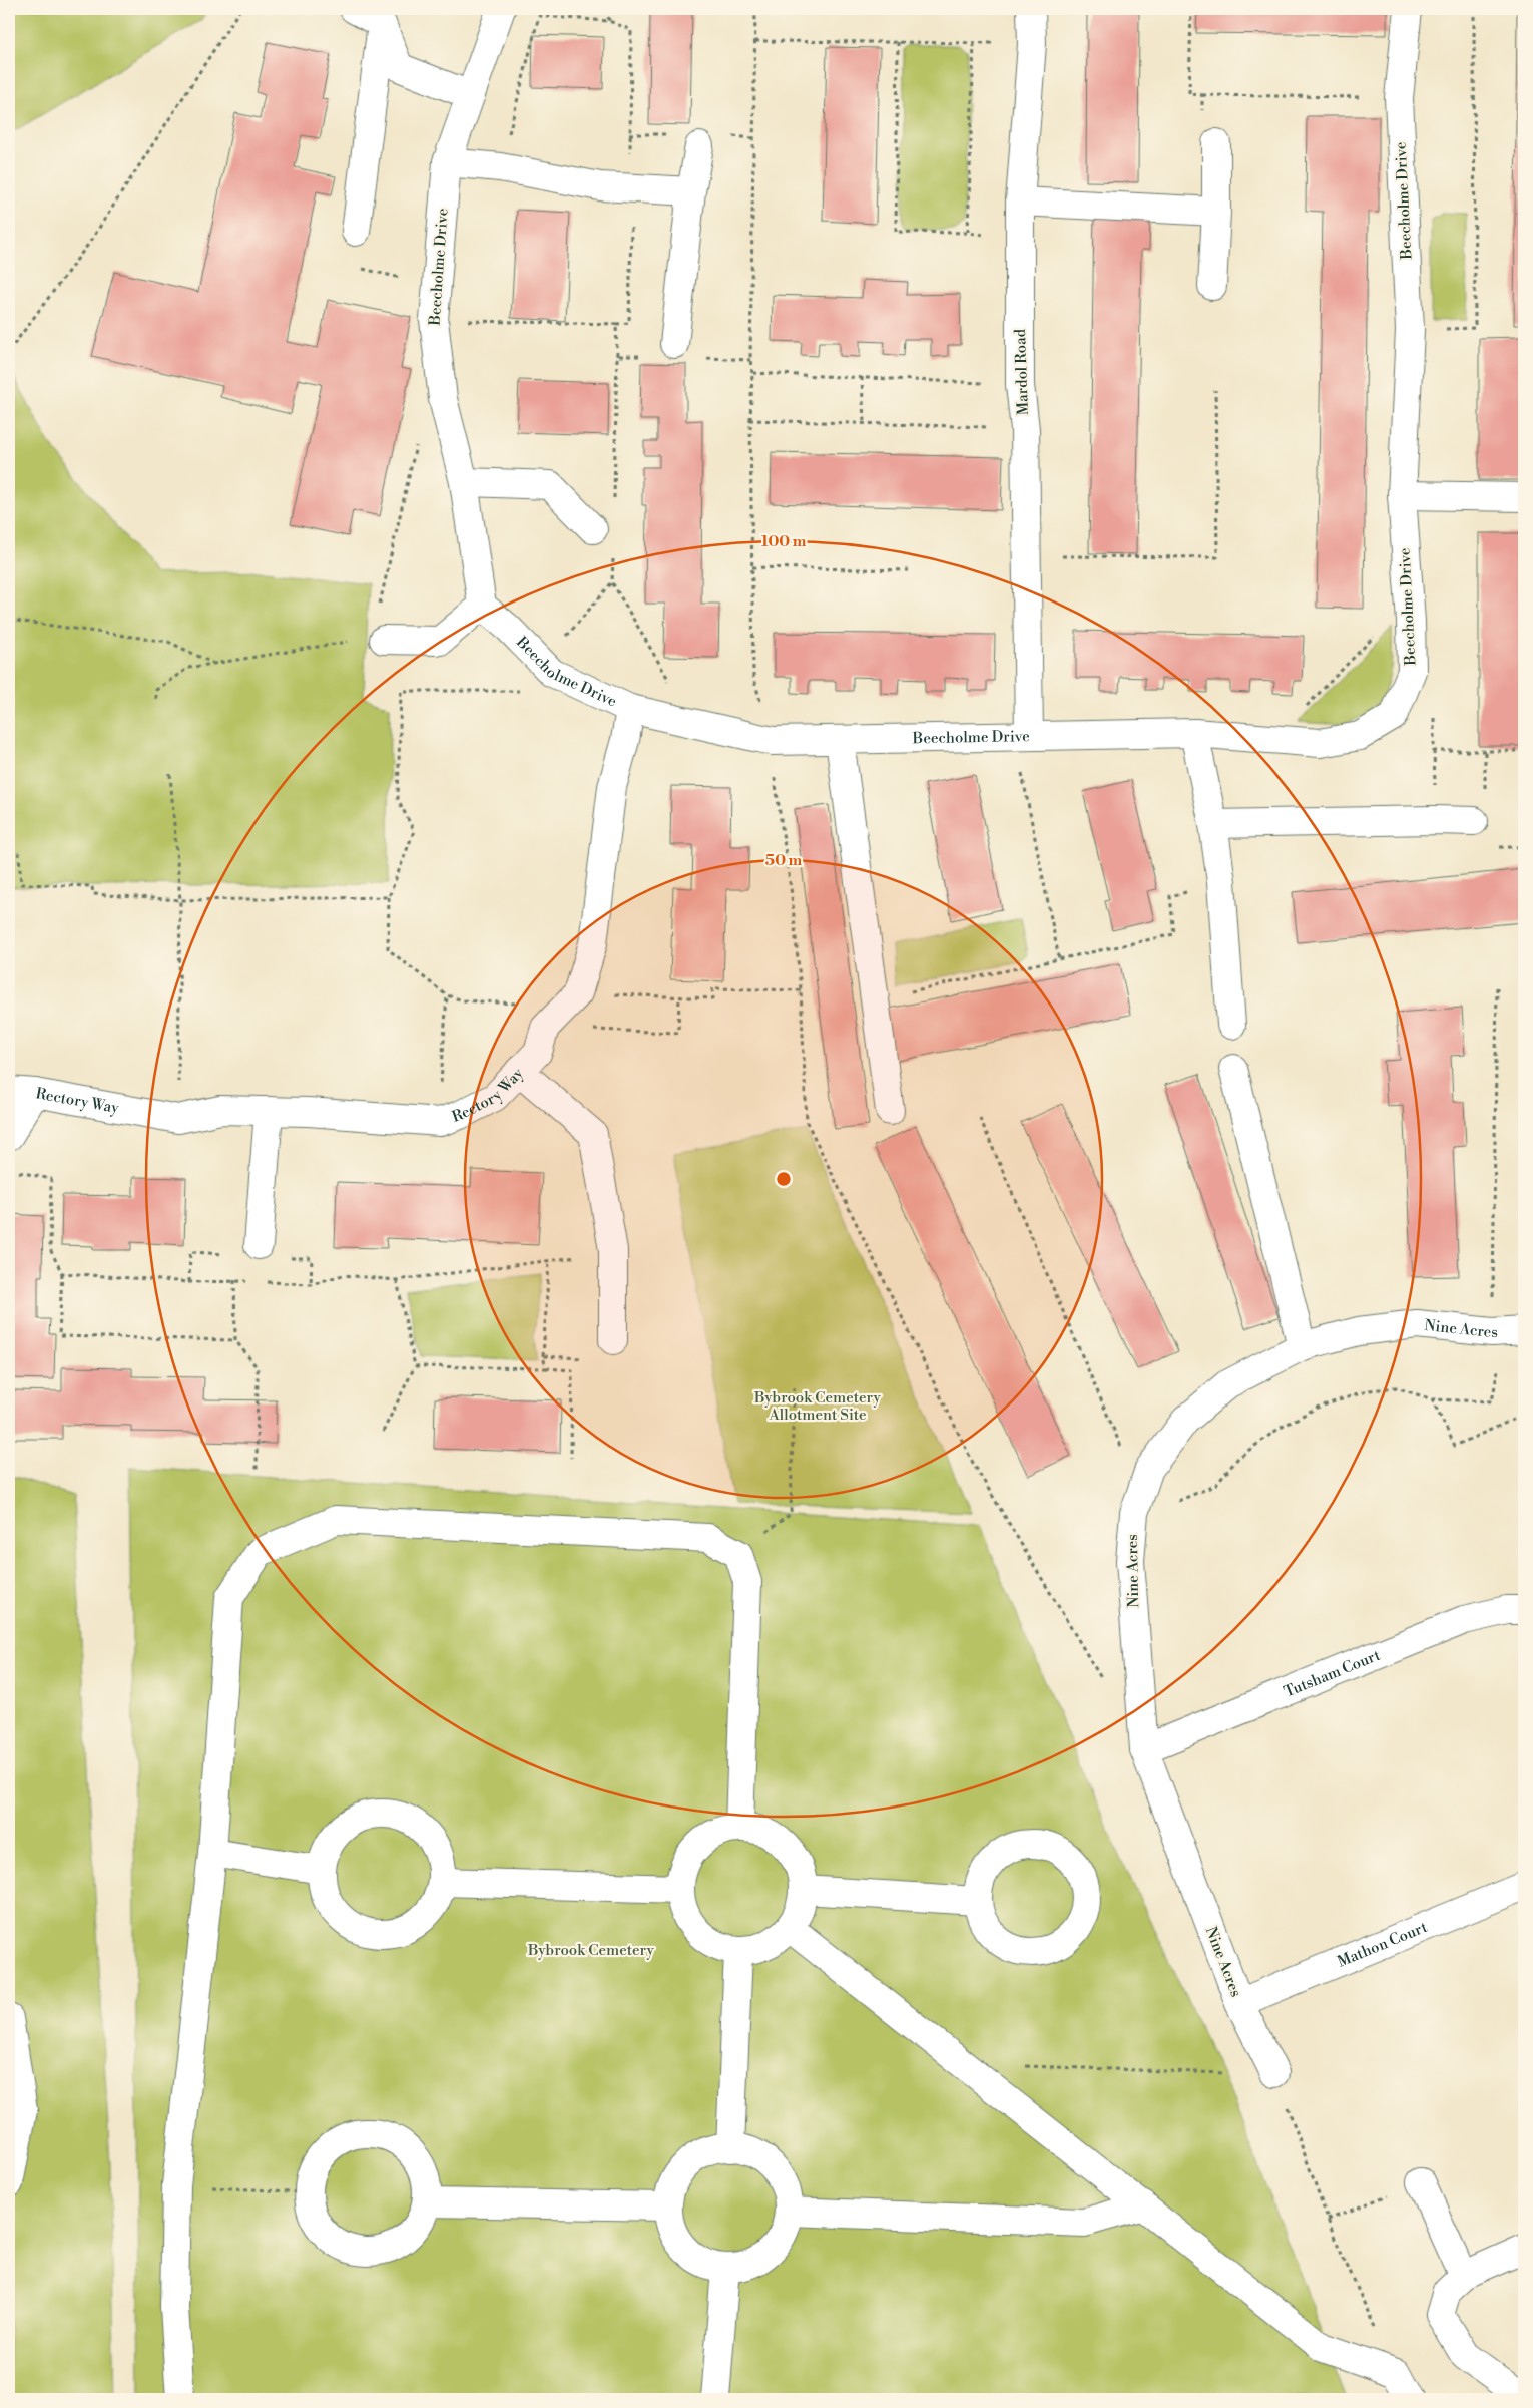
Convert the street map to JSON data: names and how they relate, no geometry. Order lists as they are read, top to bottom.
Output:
{
  "streets": {
    "street": [
      "Beecholme Drive",
      "Mardol Road",
      "Rectory Way",
      "Nine Acres",
      "Tutsham Court",
      "Mathon Court"
    ]
  },
  "crossings": [
    ["Beecholme Drive", "Mardol Road"],
    ["Beecholme Drive", "Rectory Way"],
    ["Nine Acres", "Tutsham Court"],
    ["Nine Acres", "Mathon Court"]
  ],
  "parks": ["Bybrook Cemetery Allotment Site", "Bybrook Cemetery"],
  "rings": ["100 m", "50 m"]
}
